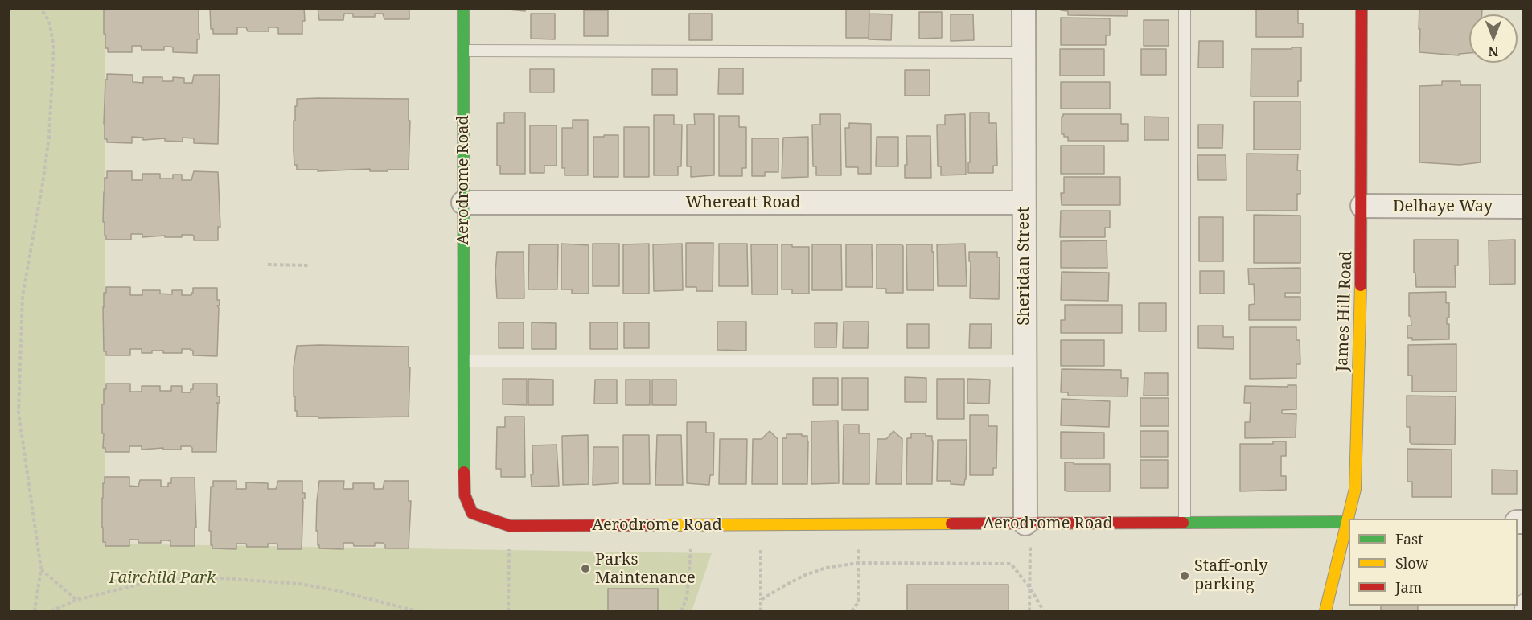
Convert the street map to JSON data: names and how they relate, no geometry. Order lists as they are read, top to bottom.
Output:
{
  "streets": {
    "street": [
      "Aerodrome Road",
      "Whereatt Road",
      "Delhaye Way",
      "Sheridan Street",
      "James Hill Road"
    ]
  },
  "crossings": [
    ["Aerodrome Road", "Whereatt Road"],
    ["Aerodrome Road", "Sheridan Street"],
    ["Aerodrome Road", "James Hill Road"],
    ["Whereatt Road", "Sheridan Street"],
    ["Delhaye Way", "James Hill Road"]
  ],
  "parks": ["Fairchild Park"],
  "places": ["Parks Maintenance", "Staff-only parking"],
  "legend": ["Fast", "Slow", "Jam"],
  "north": "bottom"
}
